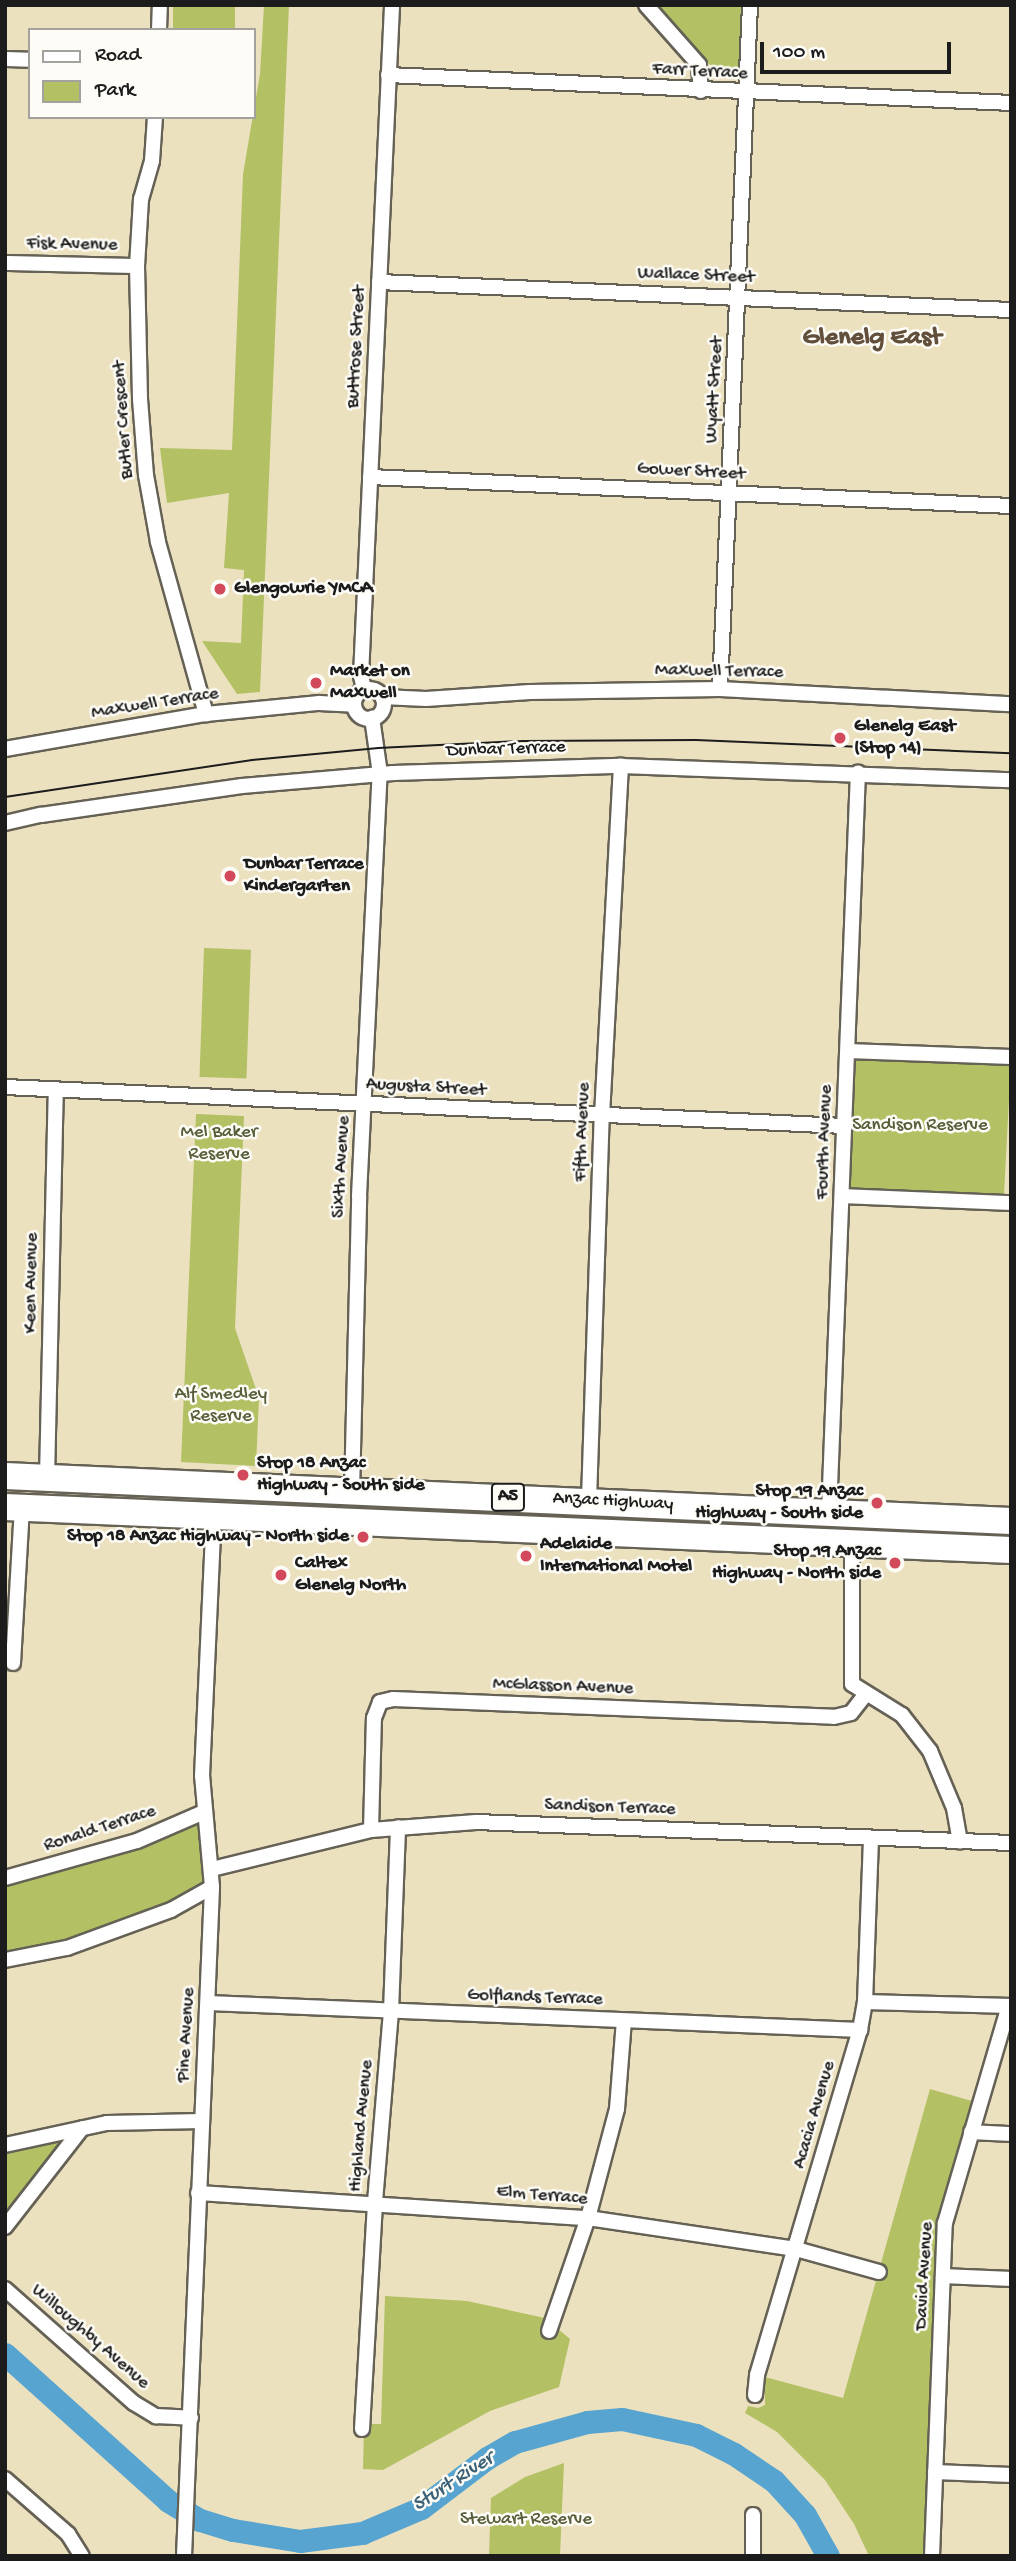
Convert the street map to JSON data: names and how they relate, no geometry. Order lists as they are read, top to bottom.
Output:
{
  "streets": {
    "highway": ["A5", "Anzac Highway"],
    "street": [
      "Farr Terrace",
      "Fisk Avenue",
      "Wallace Street",
      "Buttrose Street",
      "Wyatt Street",
      "Butler Crescent",
      "Gower Street",
      "Maxwell Terrace",
      "Dunbar Terrace",
      "Augusta Street",
      "Fifth Avenue",
      "Fourth Avenue",
      "Sixth Avenue",
      "Keen Avenue",
      "McGlasson Avenue",
      "Sandison Terrace",
      "Ronald Terrace",
      "Golflands Terrace",
      "Pine Avenue",
      "Acacia Avenue",
      "Highland Avenue",
      "Elm Terrace",
      "David Avenue",
      "Willoughby Avenue"
    ]
  },
  "crossings": [
    ["Farr Terrace", "Buttrose Street"],
    ["Farr Terrace", "Wyatt Street"],
    ["Fisk Avenue", "Butler Crescent"],
    ["Wallace Street", "Buttrose Street"],
    ["Wallace Street", "Wyatt Street"],
    ["Buttrose Street", "Gower Street"],
    ["Wyatt Street", "Gower Street"],
    ["Wyatt Street", "Maxwell Terrace"],
    ["Butler Crescent", "Maxwell Terrace"],
    ["Maxwell Terrace", "Sixth Avenue"],
    ["Dunbar Terrace", "Fifth Avenue"],
    ["Dunbar Terrace", "Fourth Avenue"],
    ["Dunbar Terrace", "Sixth Avenue"],
    ["Augusta Street", "Fifth Avenue"],
    ["Augusta Street", "Fourth Avenue"],
    ["Augusta Street", "Sixth Avenue"],
    ["Augusta Street", "Keen Avenue"],
    ["Fifth Avenue", "Anzac Highway"],
    ["Fourth Avenue", "Anzac Highway"],
    ["Sixth Avenue", "Anzac Highway"],
    ["Keen Avenue", "Anzac Highway"],
    ["Anzac Highway", "Pine Avenue"],
    ["McGlasson Avenue", "Sandison Terrace"],
    ["Sandison Terrace", "Pine Avenue"],
    ["Sandison Terrace", "Acacia Avenue"],
    ["Sandison Terrace", "Highland Avenue"],
    ["Ronald Terrace", "Pine Avenue"],
    ["Golflands Terrace", "Pine Avenue"],
    ["Golflands Terrace", "Acacia Avenue"],
    ["Golflands Terrace", "Highland Avenue"],
    ["Pine Avenue", "Elm Terrace"],
    ["Pine Avenue", "Willoughby Avenue"],
    ["Acacia Avenue", "Elm Terrace"],
    ["Highland Avenue", "Elm Terrace"]
  ],
  "districts": ["Glenelg East"],
  "water": ["Sturt River"],
  "parks": [
    "Sandison Reserve",
    "Mel Baker Reserve",
    "Alf Smedley Reserve",
    "Stewart Reserve"
  ],
  "places": [
    "Glengowrie YMCA",
    "Market on Maxwell",
    "Glenelg East (Stop 14)",
    "Dunbar Terrace Kindergarten",
    "Stop 18 Anzac Highway - South side",
    "Stop 19 Anzac Highway - South side",
    "Stop 18 Anzac Highway - North side",
    "Adelaide International Motel",
    "Stop 19 Anzac Highway - North side",
    "Caltex Glenelg North"
  ],
  "legend": ["Road", "Park"],
  "scale_bar": "100 m"
}
